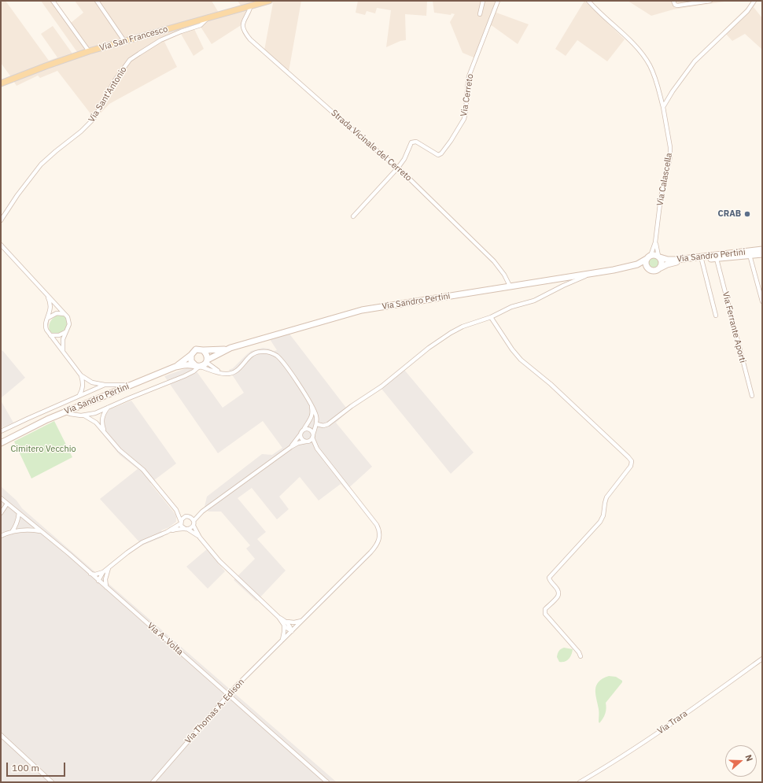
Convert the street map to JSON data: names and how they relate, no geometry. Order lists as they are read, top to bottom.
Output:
{
  "streets": {
    "main road": ["Via San Francesco", "Via Sandro Pertini"],
    "street": [
      "Via Sant'Antonio",
      "Via Cerreto",
      "Strada Vicinale del Cerreto",
      "Via Calascella",
      "Via Ferrante Aporti",
      "Via A. Volta",
      "Via Thomas A. Edison",
      "Via Trara"
    ]
  },
  "crossings": [
    ["Via San Francesco", "Via Sant'Antonio"],
    ["Via San Francesco", "Strada Vicinale del Cerreto"],
    ["Via Cerreto", "Strada Vicinale del Cerreto"],
    ["Strada Vicinale del Cerreto", "Via Sandro Pertini"],
    ["Via Calascella", "Via Sandro Pertini"],
    ["Via Sandro Pertini", "Via Ferrante Aporti"],
    ["Via A. Volta", "Via Thomas A. Edison"]
  ],
  "parks": ["Cimitero Vecchio"],
  "places": ["CRAB"],
  "scale_bar": "100 m",
  "north": "right"
}
